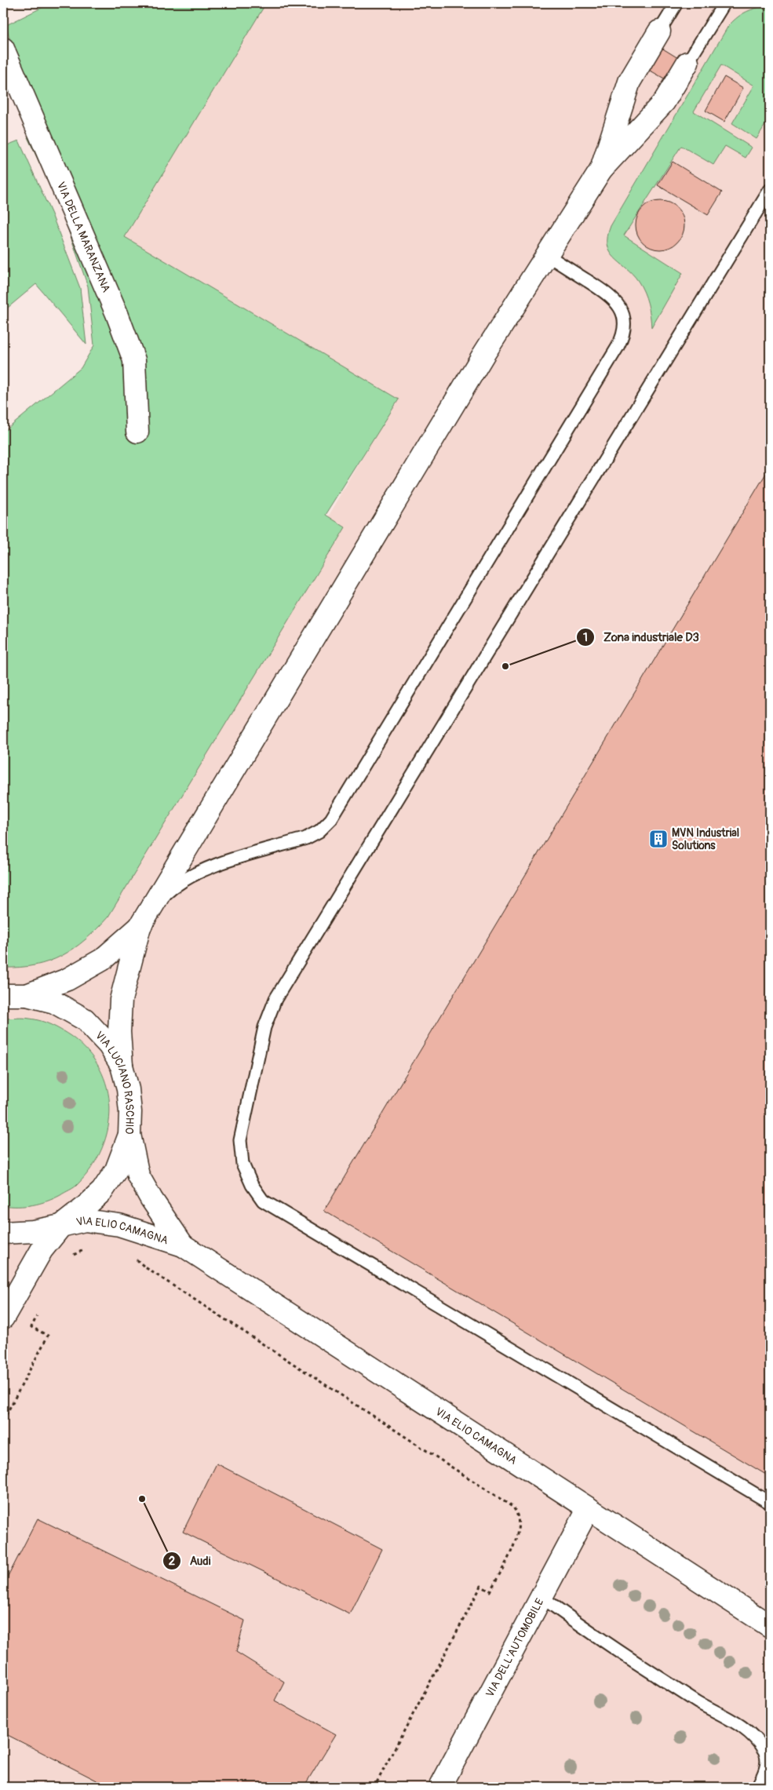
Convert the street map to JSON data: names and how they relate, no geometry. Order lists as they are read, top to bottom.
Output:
{
  "streets": {
    "street": [
      "VIA DELLA MARANZANA",
      "VIA LUCIANO RASCHIO",
      "VIA ELIO CAMAGNA",
      "VIA DELL'AUTOMOBILE"
    ]
  },
  "crossings": [
    ["VIA LUCIANO RASCHIO", "VIA ELIO CAMAGNA"],
    ["VIA ELIO CAMAGNA", "VIA DELL'AUTOMOBILE"]
  ],
  "places": {
    "other": ["Zona industriale D3", "Audi"],
    "building": ["MVN Industrial Solutions"]
  }
}
